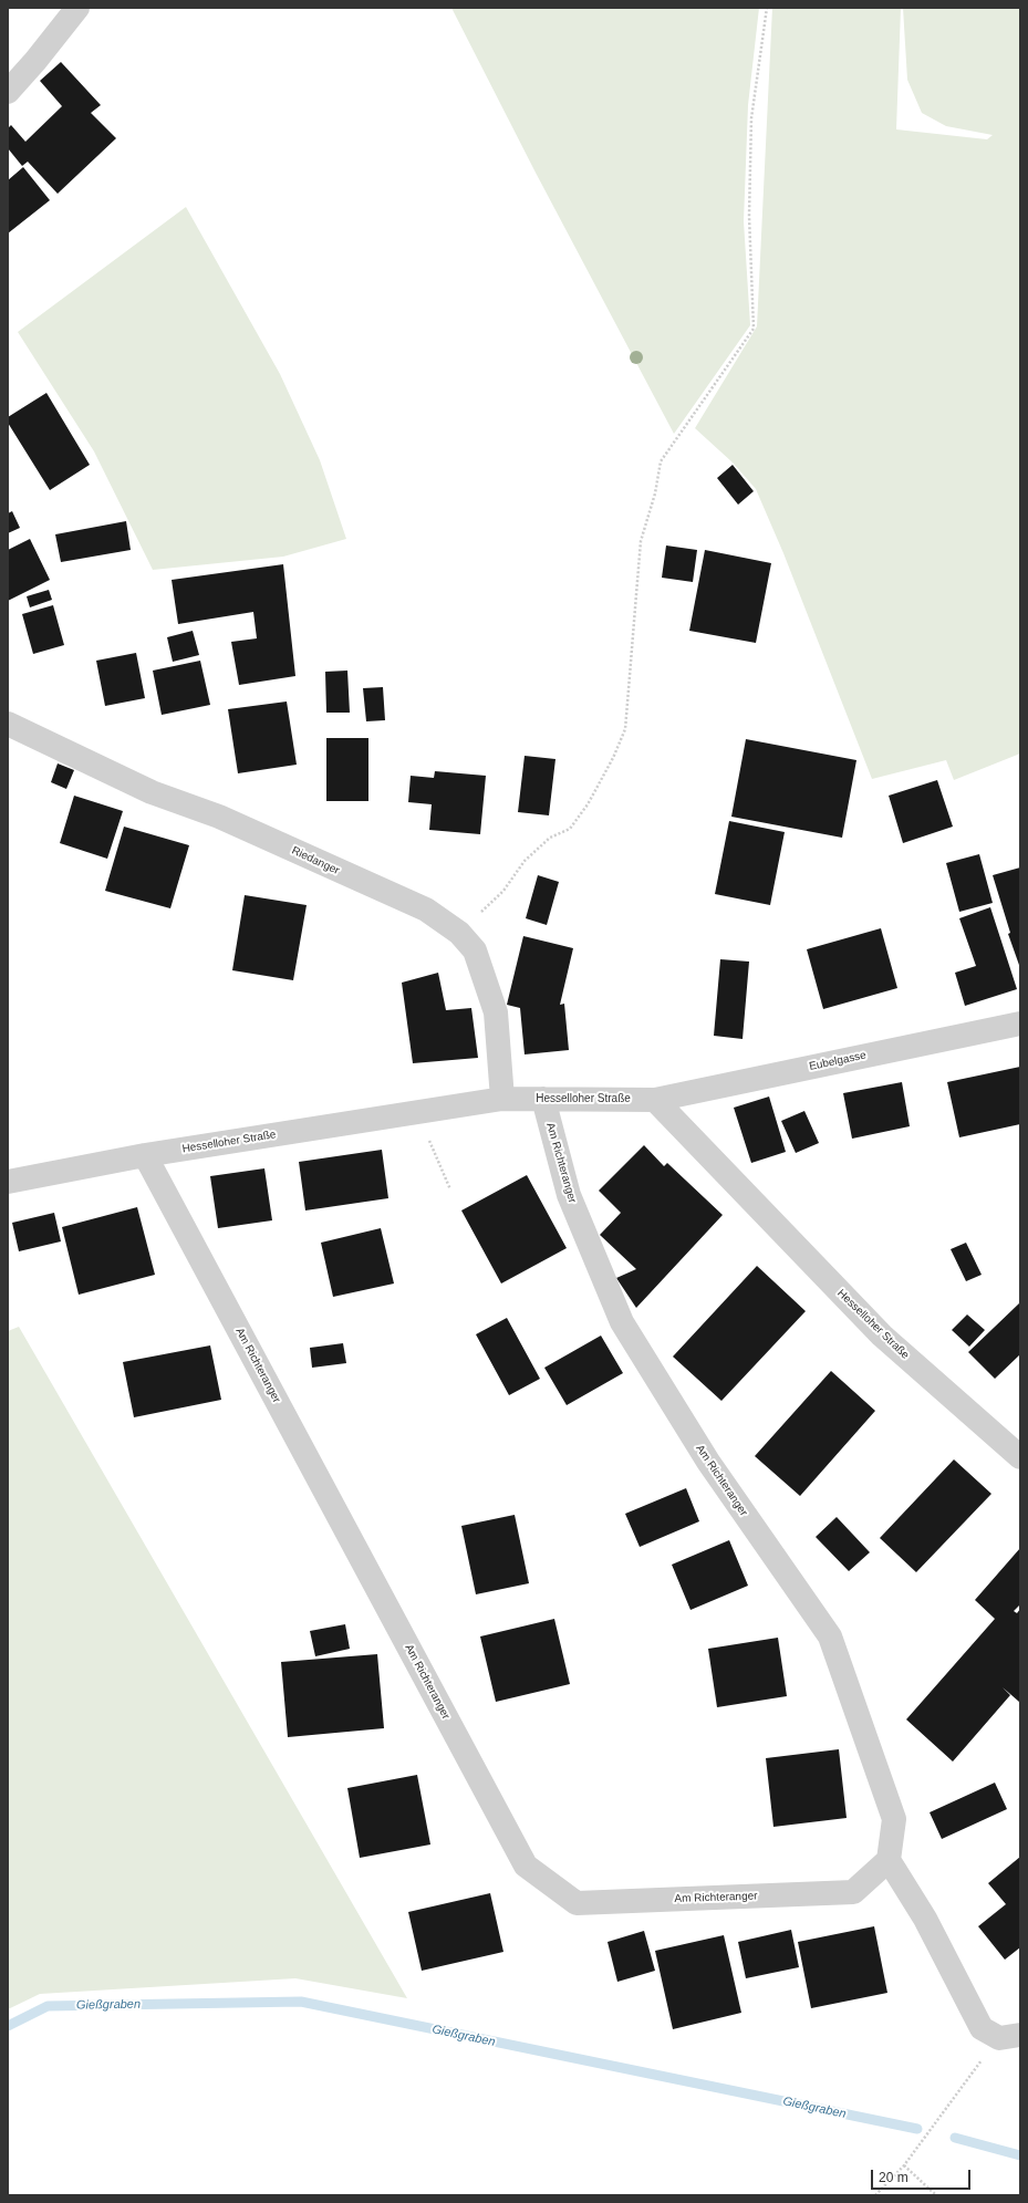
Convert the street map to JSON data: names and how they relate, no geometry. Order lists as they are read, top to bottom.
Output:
{
  "streets": {
    "street": [
      "Riedanger",
      "Eubelgasse",
      "Hesselloher Straße",
      "Am Richteranger"
    ]
  },
  "crossings": [
    ["Riedanger", "Hesselloher Straße"],
    ["Eubelgasse", "Hesselloher Straße"],
    ["Hesselloher Straße", "Am Richteranger"]
  ],
  "water": ["Gießgraben"],
  "scale_bar": "20 m"
}
